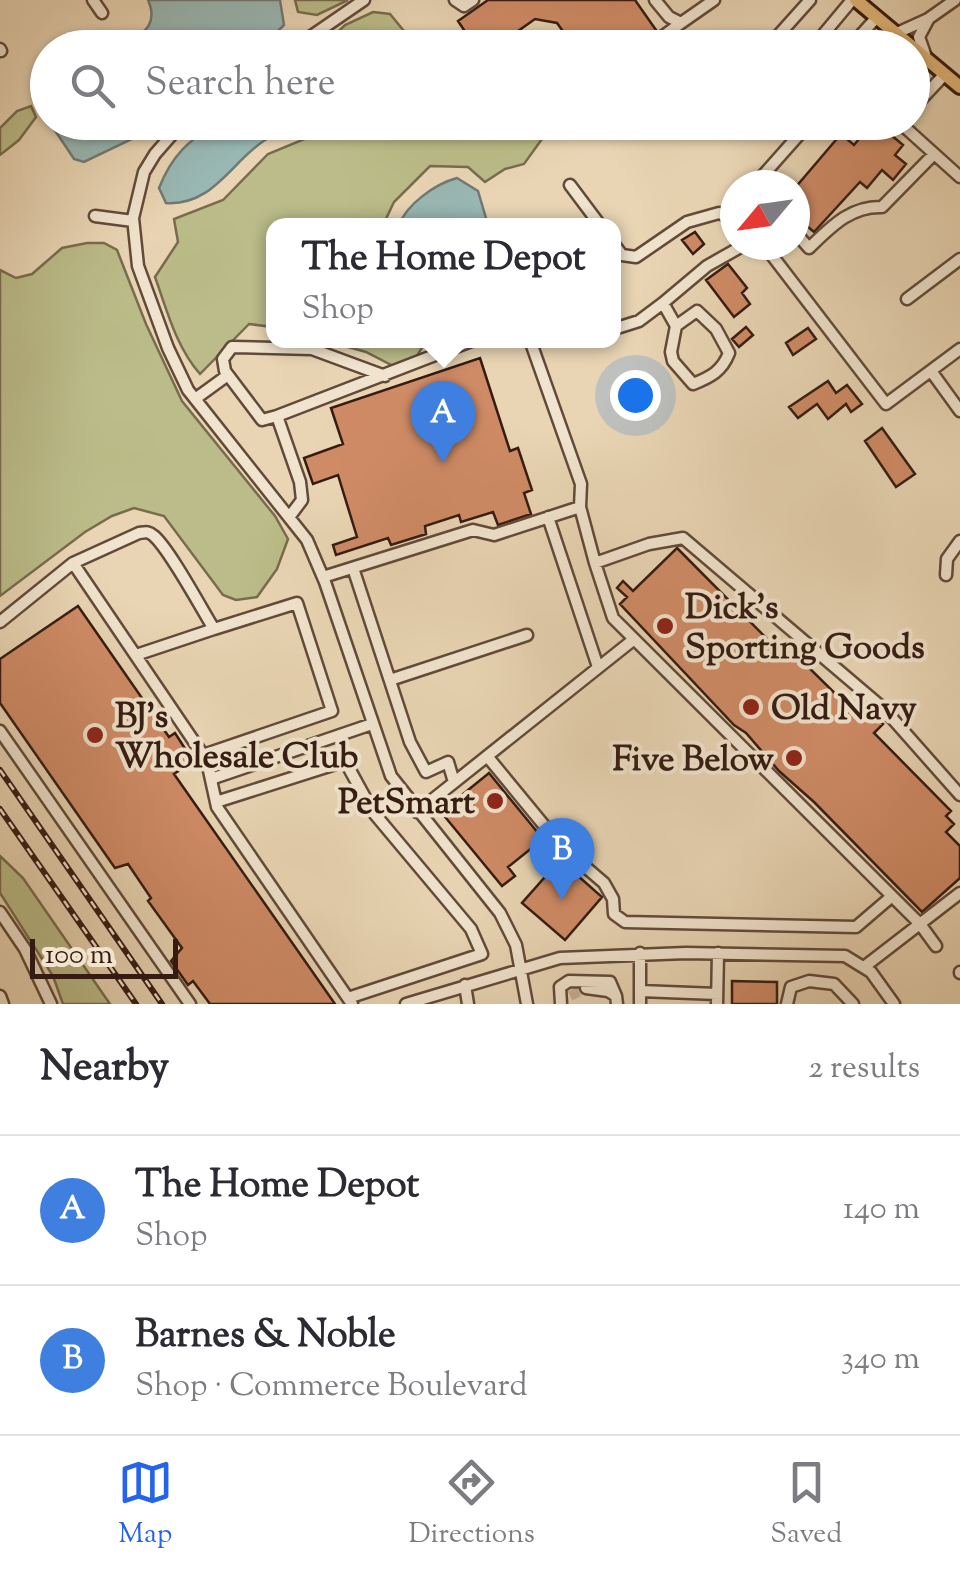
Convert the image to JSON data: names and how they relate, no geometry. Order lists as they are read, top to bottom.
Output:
{
  "places": [
    "Dick's Sporting Goods",
    "Old Navy",
    "BJ's Wholesale Club",
    "Five Below",
    "PetSmart"
  ],
  "scale_bar": "100 m",
  "north": "bottom left",
  "page": {
    "search": "Search here",
    "popup": ["The Home Depot", "Shop"],
    "pins": ["A", "B"],
    "scale": "100 m",
    "heading": ["Nearby", "2 results"],
    "list": [
      {
        "mark": "A",
        "name": "The Home Depot",
        "note": "Shop",
        "value": "140 m"
      },
      {
        "mark": "B",
        "name": "Barnes & Noble",
        "note": "Shop · Commerce Boulevard",
        "value": "340 m"
      }
    ],
    "nav": ["Map", "Directions", "Saved"]
  }
}
